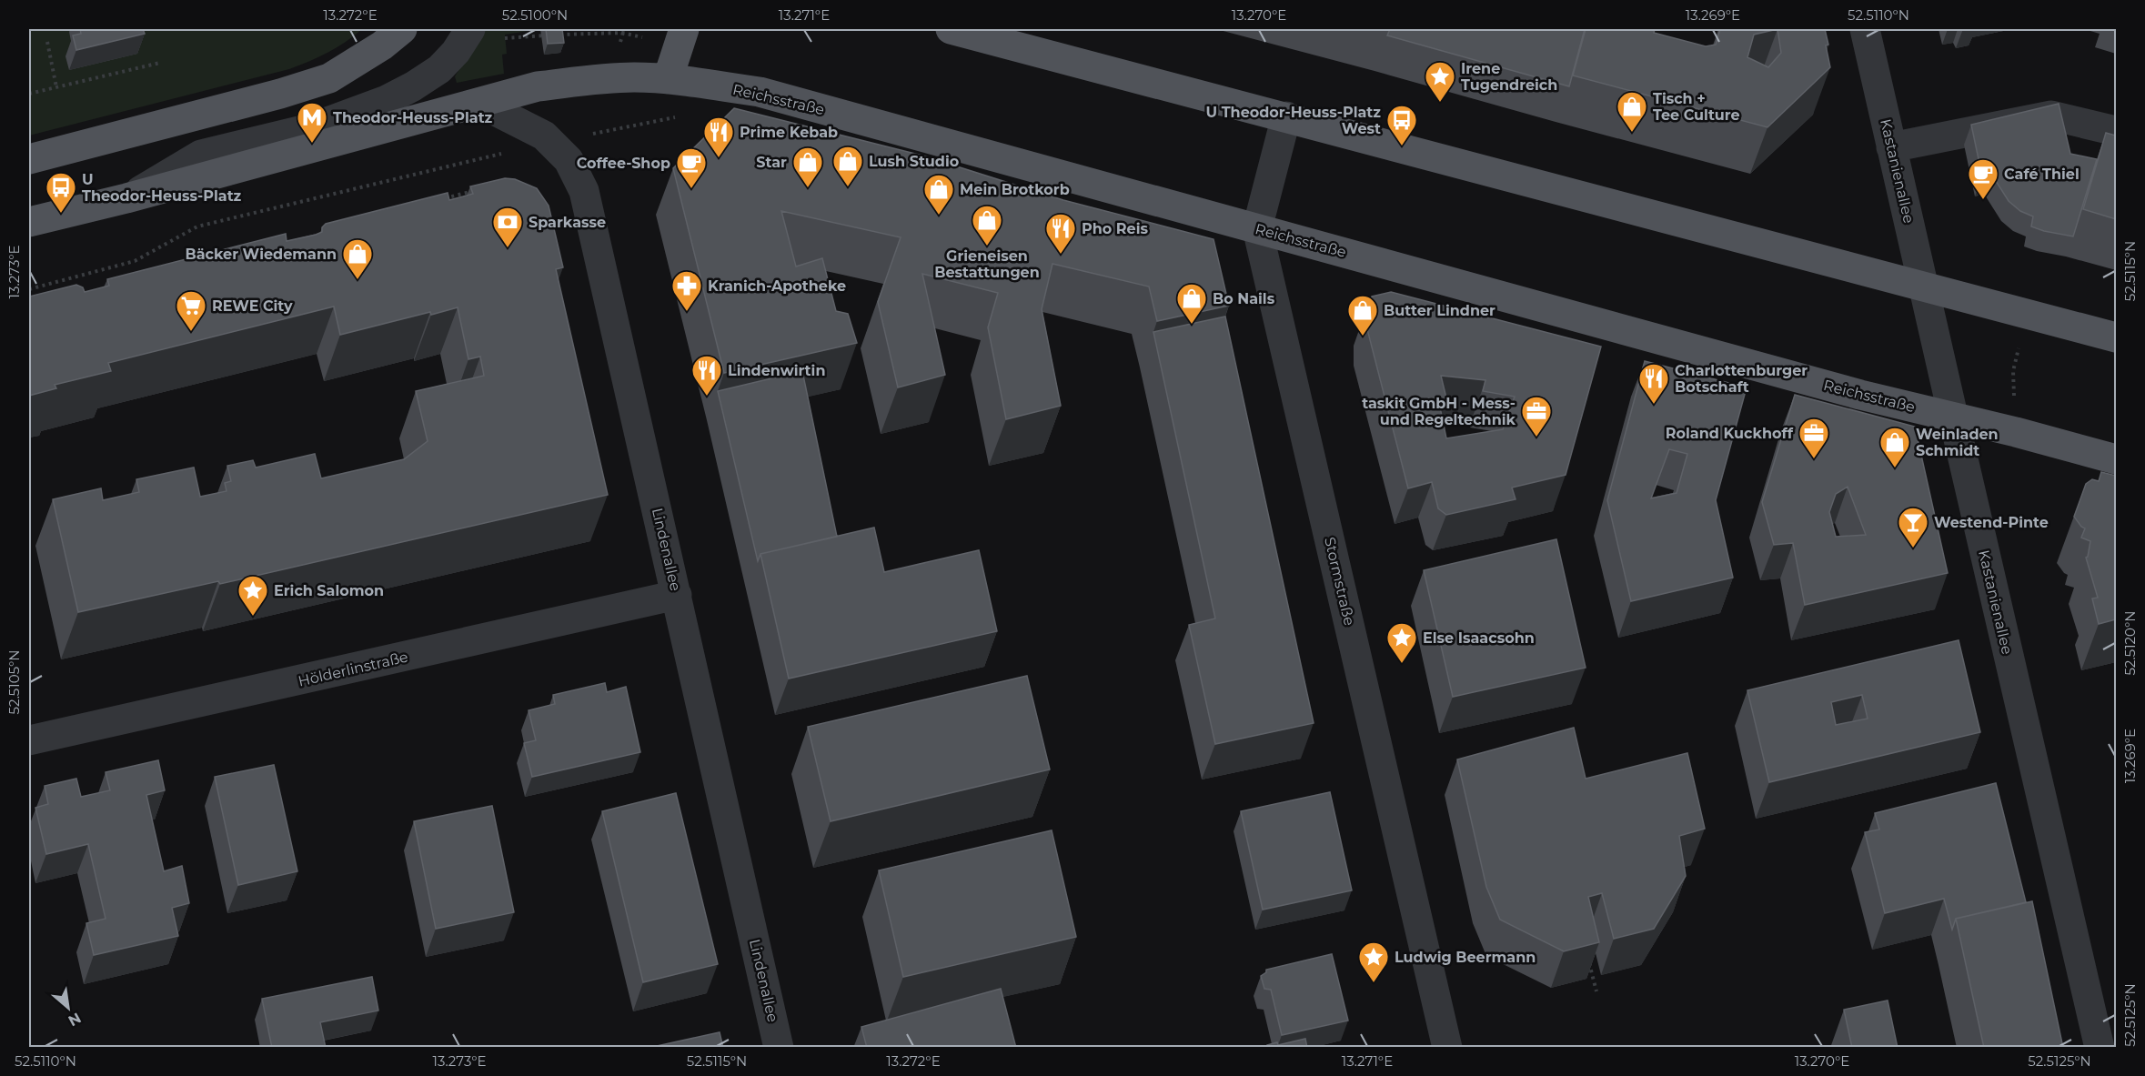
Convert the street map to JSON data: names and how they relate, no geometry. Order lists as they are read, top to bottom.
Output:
{
  "streets": {
    "main road": ["Reichsstraße"],
    "street": [
      "Kastanienallee",
      "Lindenallee",
      "Stormstraße",
      "Hölderlinstraße"
    ]
  },
  "crossings": [
    ["Reichsstraße", "Kastanienallee"],
    ["Reichsstraße", "Lindenallee"],
    ["Reichsstraße", "Stormstraße"],
    ["Lindenallee", "Hölderlinstraße"]
  ],
  "places": {
    "place": [
      "Irene Tugendreich",
      "Erich Salomon",
      "Else Isaacsohn",
      "Ludwig Beermann"
    ],
    "shop": [
      "Tisch + Tee Culture",
      "Lush Studio",
      "Star",
      "Mein Brotkorb",
      "Grieneisen Bestattungen",
      "Bäcker Wiedemann",
      "Bo Nails",
      "Butter Lindner",
      "Weinladen Schmidt"
    ],
    "metro station": ["Theodor-Heuss-Platz"],
    "bus stop": ["U Theodor-Heuss-Platz West", "U Theodor-Heuss-Platz"],
    "restaurant": [
      "Prime Kebab",
      "Pho Reis",
      "Lindenwirtin",
      "Charlottenburger Botschaft"
    ],
    "cafe": ["Coffee-Shop", "Café Thiel"],
    "bank": ["Sparkasse"],
    "pharmacy": ["Kranich-Apotheke"],
    "supermarket": ["REWE City"],
    "office": ["taskit GmbH - Mess- und Regeltechnik", "Roland Kuckhoff"],
    "bar": ["Westend-Pinte"]
  },
  "north": "bottom right",
  "coordinates": [
    "13.272°E",
    "52.5100°N",
    "13.271°E",
    "13.270°E",
    "13.269°E",
    "52.5110°N",
    "52.5115°N",
    "13.273°E",
    "52.5120°N",
    "52.5105°N",
    "52.5125°N"
  ]
}
